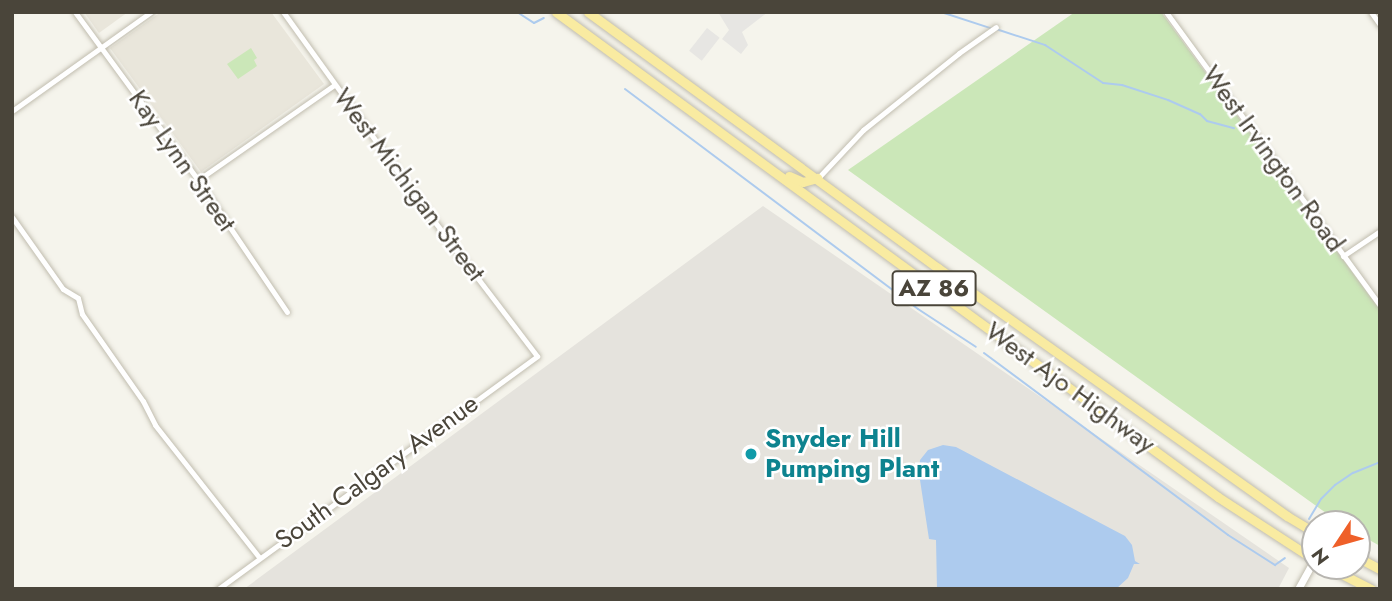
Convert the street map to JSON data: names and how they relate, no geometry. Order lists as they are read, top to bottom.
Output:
{
  "streets": {
    "main road": ["AZ 86", "West Ajo Highway"],
    "street": [
      "West Irvington Road",
      "Kay Lynn Street",
      "West Michigan Street",
      "South Calgary Avenue"
    ]
  },
  "crossings": [
    ["West Michigan Street", "South Calgary Avenue"]
  ],
  "places": ["Snyder Hill Pumping Plant"],
  "north": "bottom left"
}
